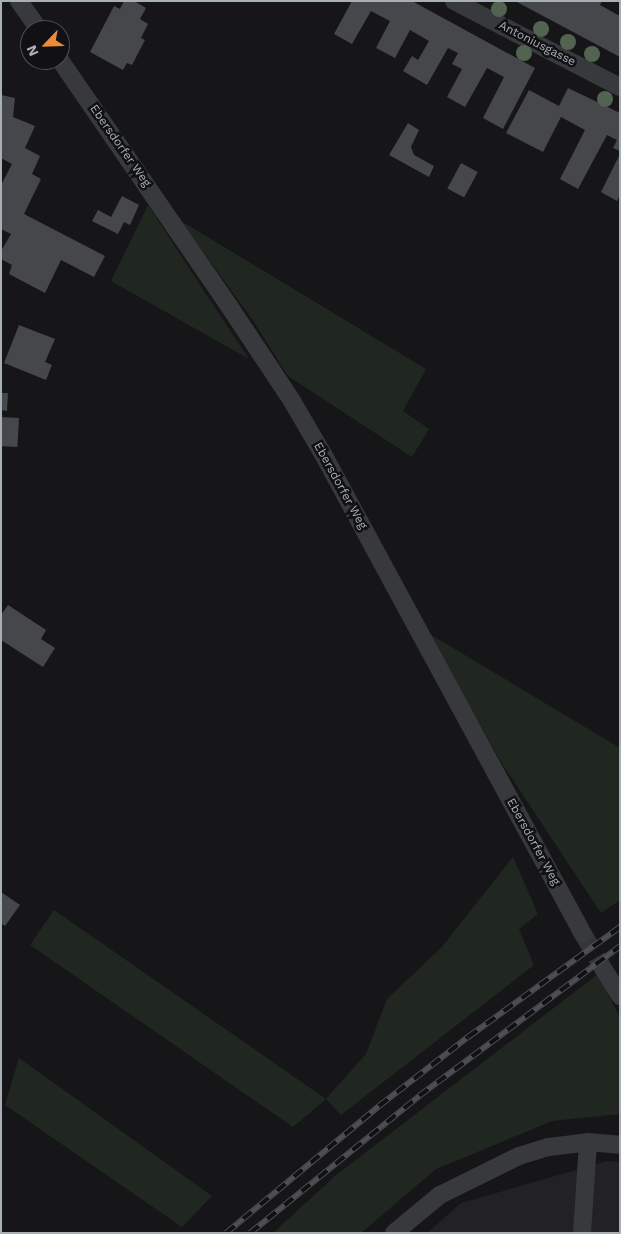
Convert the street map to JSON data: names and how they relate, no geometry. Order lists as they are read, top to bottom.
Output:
{
  "streets": {
    "street": ["Antoniusgasse", "Ebersdorfer Weg"]
  },
  "north": "bottom left"
}
